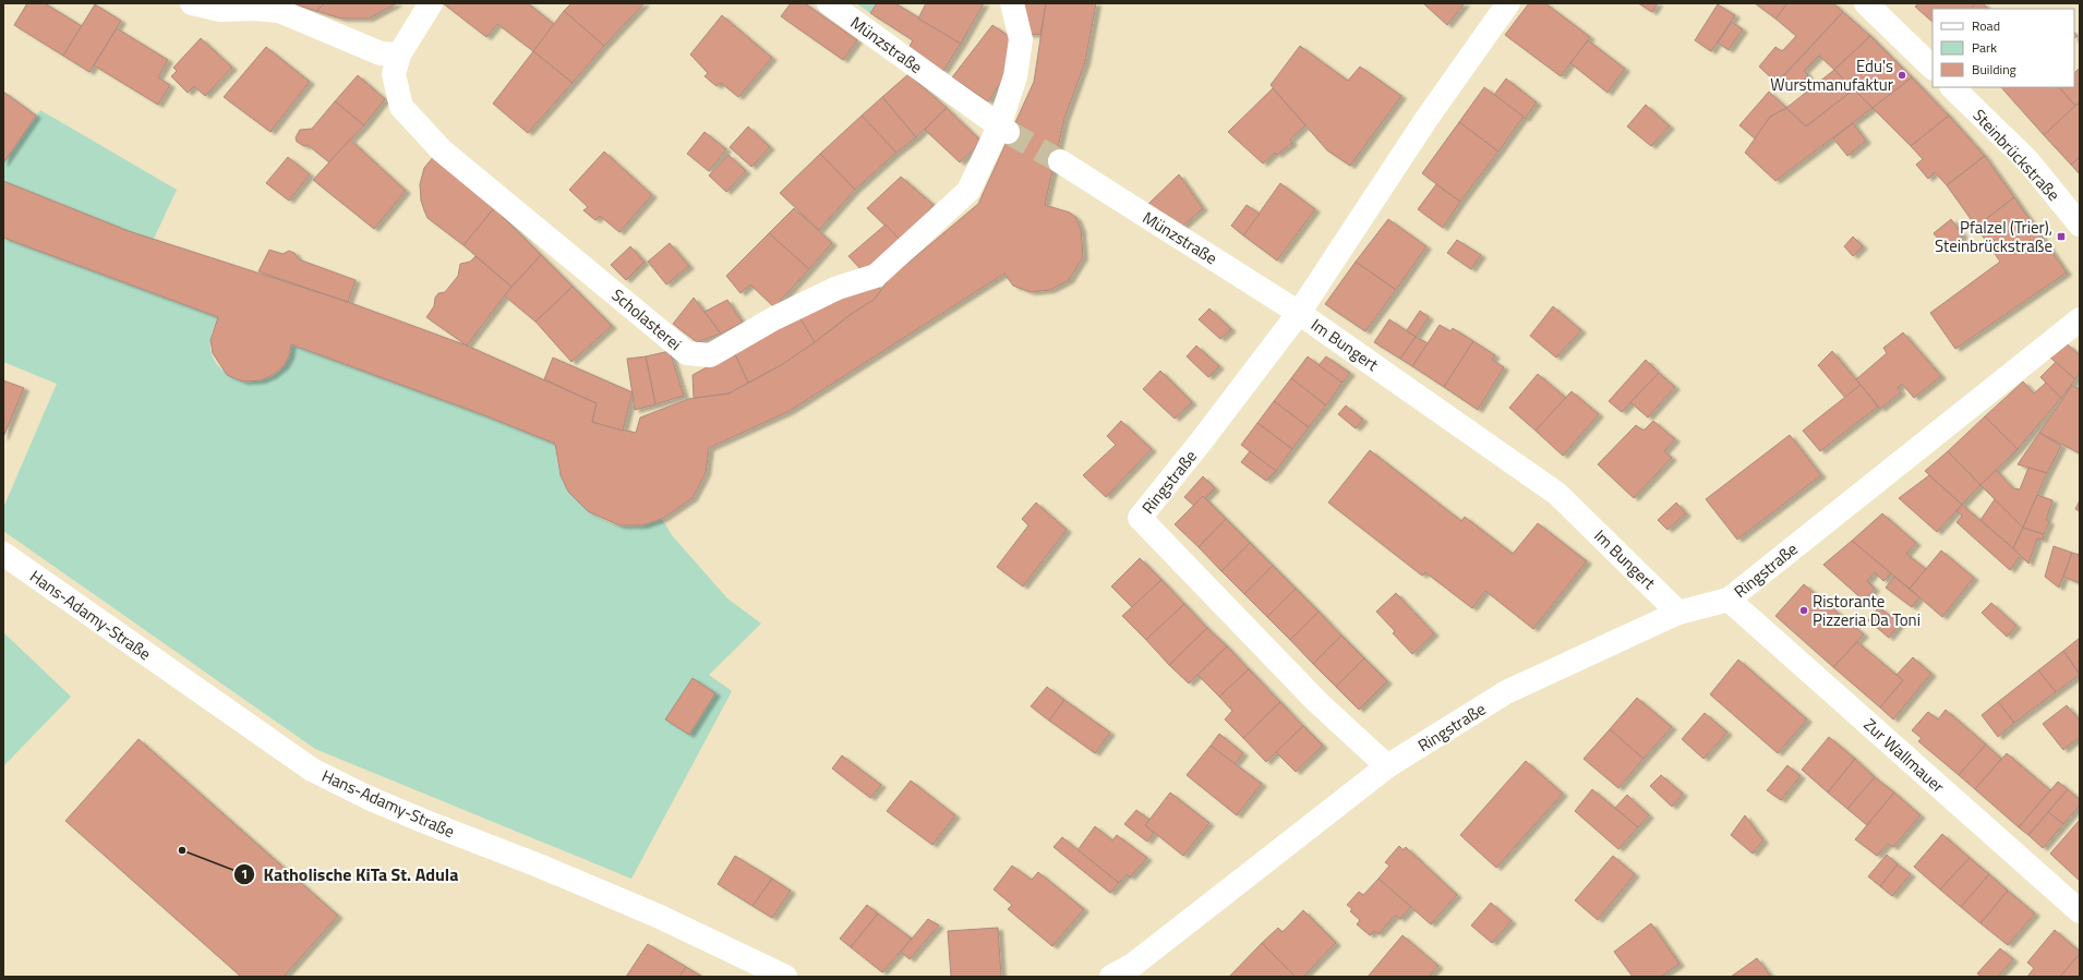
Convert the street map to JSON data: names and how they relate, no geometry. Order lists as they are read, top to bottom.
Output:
{
  "streets": {
    "street": [
      "Münzstraße",
      "Steinbrückstraße",
      "Scholasterei",
      "Im Bungert",
      "Ringstraße",
      "Hans-Adamy-Straße",
      "Zur Wallmauer"
    ]
  },
  "crossings": [
    ["Münzstraße", "Scholasterei"],
    ["Münzstraße", "Im Bungert"],
    ["Münzstraße", "Ringstraße"],
    ["Im Bungert", "Ringstraße"],
    ["Ringstraße", "Zur Wallmauer"]
  ],
  "places": {
    "other": ["Edu's Wurstmanufaktur", "Ristorante Pizzeria Da Toni", "Katholische KiTa St. Adula"],
    "transit": ["Pfalzel (Trier), Steinbrückstraße"]
  },
  "legend": ["Road", "Park", "Building"]
}
